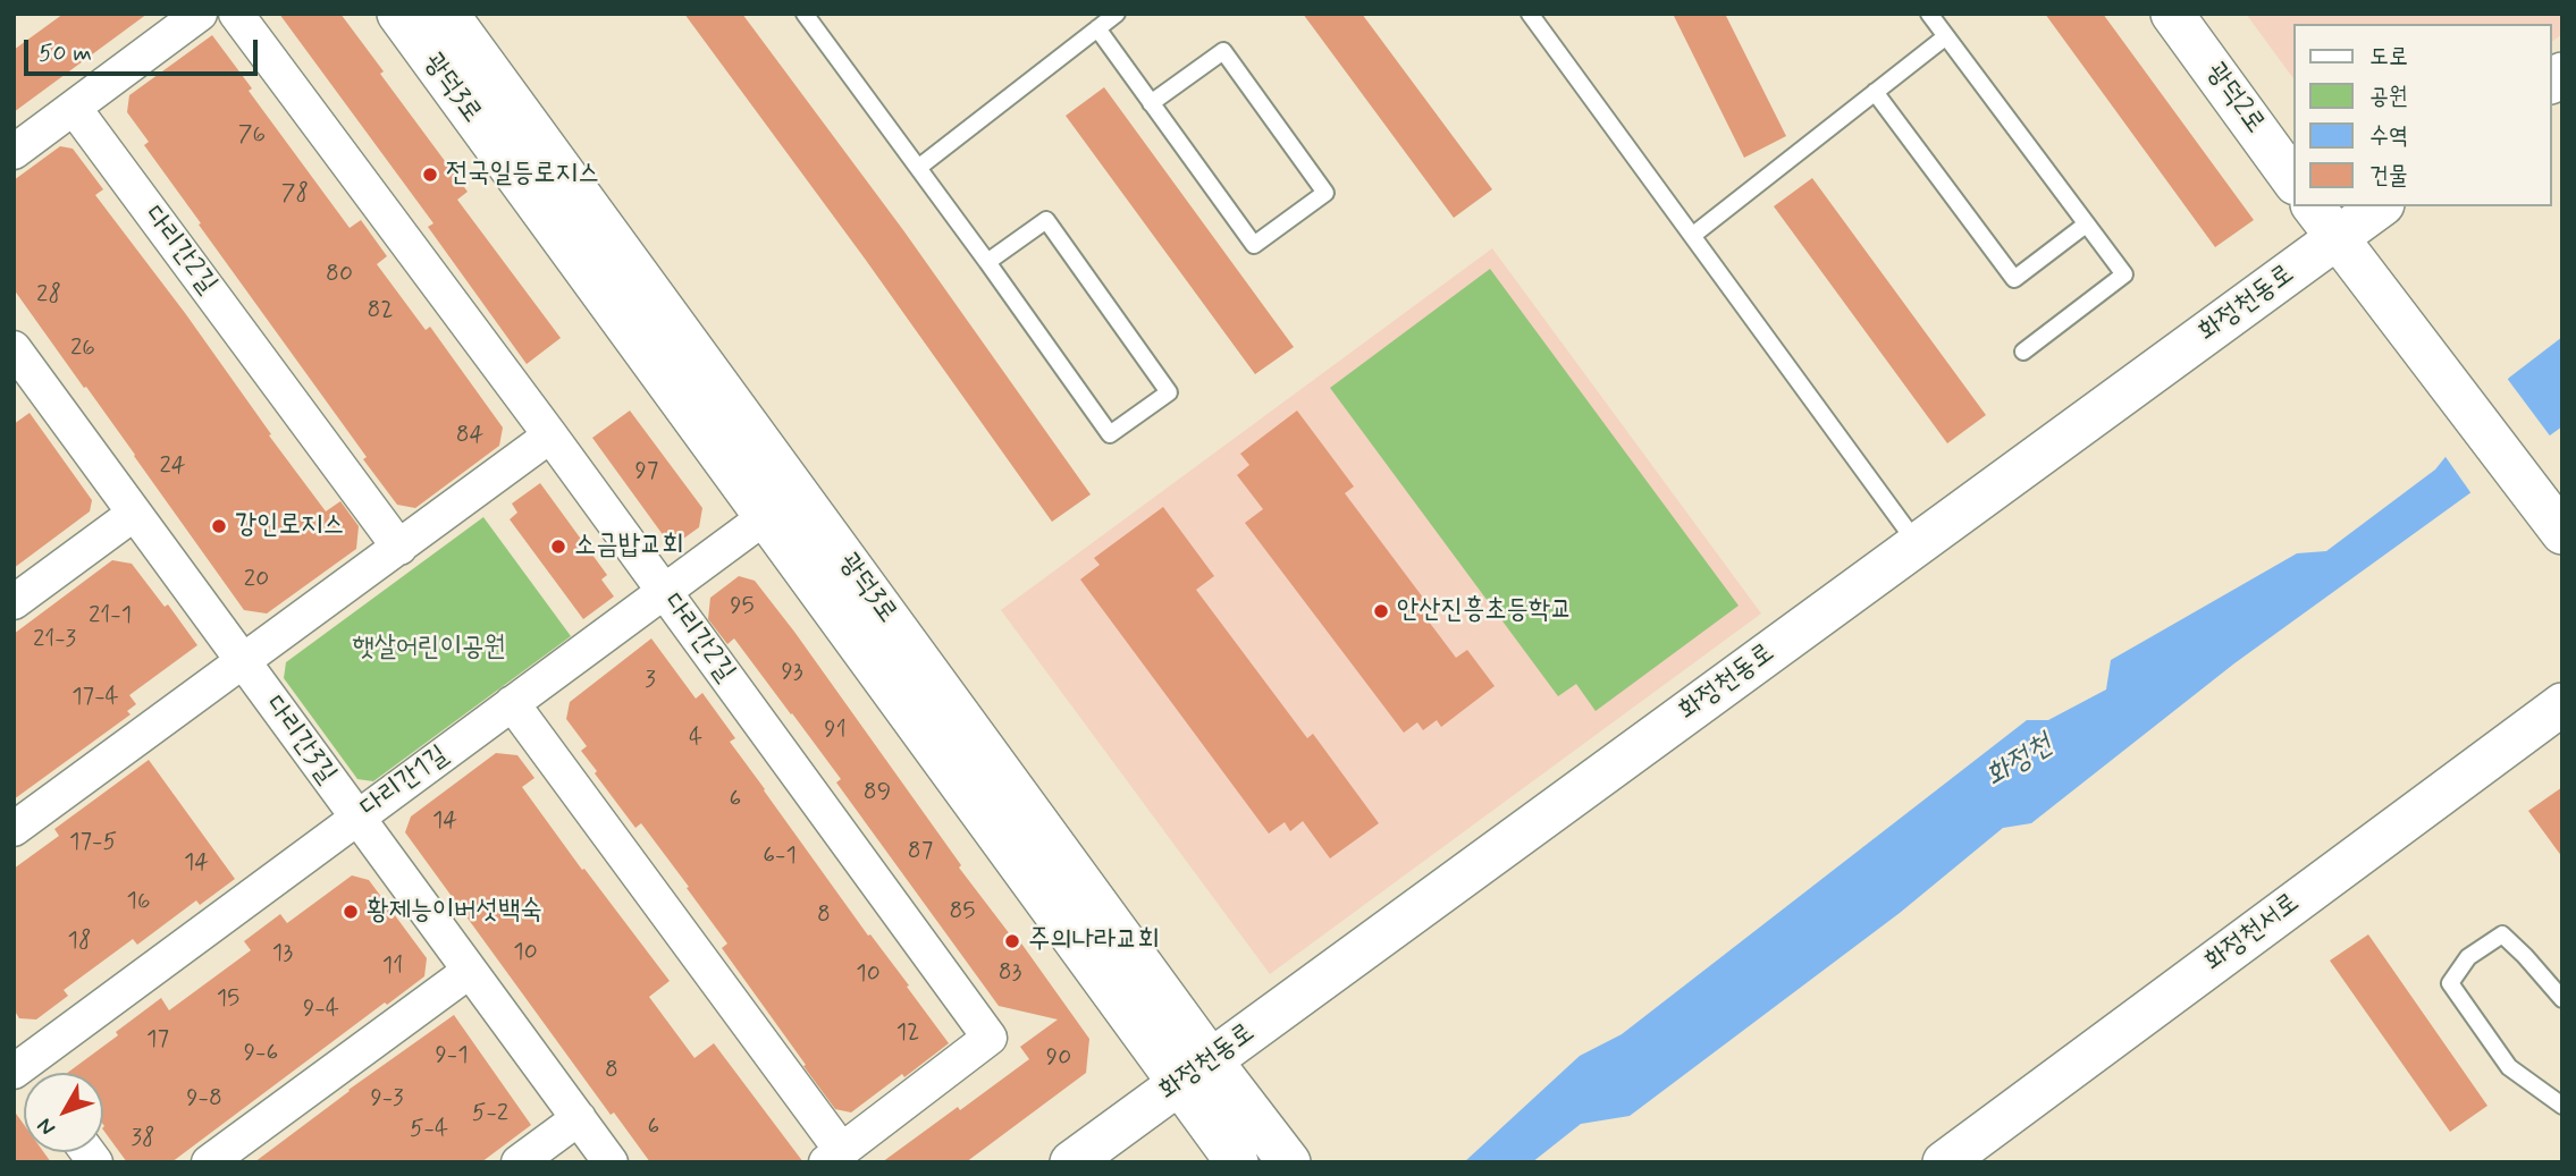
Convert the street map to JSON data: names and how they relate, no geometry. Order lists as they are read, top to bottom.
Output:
{
  "streets": {
    "street": [
      "광덕3로",
      "광덕2로",
      "다리간2길",
      "화정천동로",
      "다리간3길",
      "다리간1길",
      "화정천서로"
    ]
  },
  "crossings": [
    ["광덕3로", "화정천동로"],
    ["광덕3로", "다리간1길"],
    ["다리간2길", "다리간1길"],
    ["다리간3길", "다리간1길"]
  ],
  "water": ["화정천"],
  "parks": ["햇살어린이공원"],
  "places": [
    "전국일등로지스",
    "강인로지스",
    "소금밥교회",
    "안산진흥초등학교",
    "황제능이버섯백숙",
    "주의나라교회"
  ],
  "house_numbers": [
    "76",
    "78",
    "80",
    "28",
    "82",
    "26",
    "84",
    "24",
    "97",
    "20",
    "95",
    "21-1",
    "21-3",
    "93",
    "3",
    "17-4",
    "91",
    "4",
    "89",
    "6",
    "14",
    "17-5",
    "87",
    "6-1",
    "14",
    "16",
    "85",
    "8",
    "18",
    "10",
    "13",
    "11",
    "83",
    "10",
    "15",
    "9-4",
    "12",
    "17",
    "9-6",
    "9-1",
    "90",
    "8",
    "9-8",
    "9-3",
    "5-2",
    "6",
    "5-4",
    "38"
  ],
  "legend": [
    "도로",
    "공원",
    "수역",
    "건물"
  ],
  "scale_bar": "50 m",
  "north": "bottom left"
}
